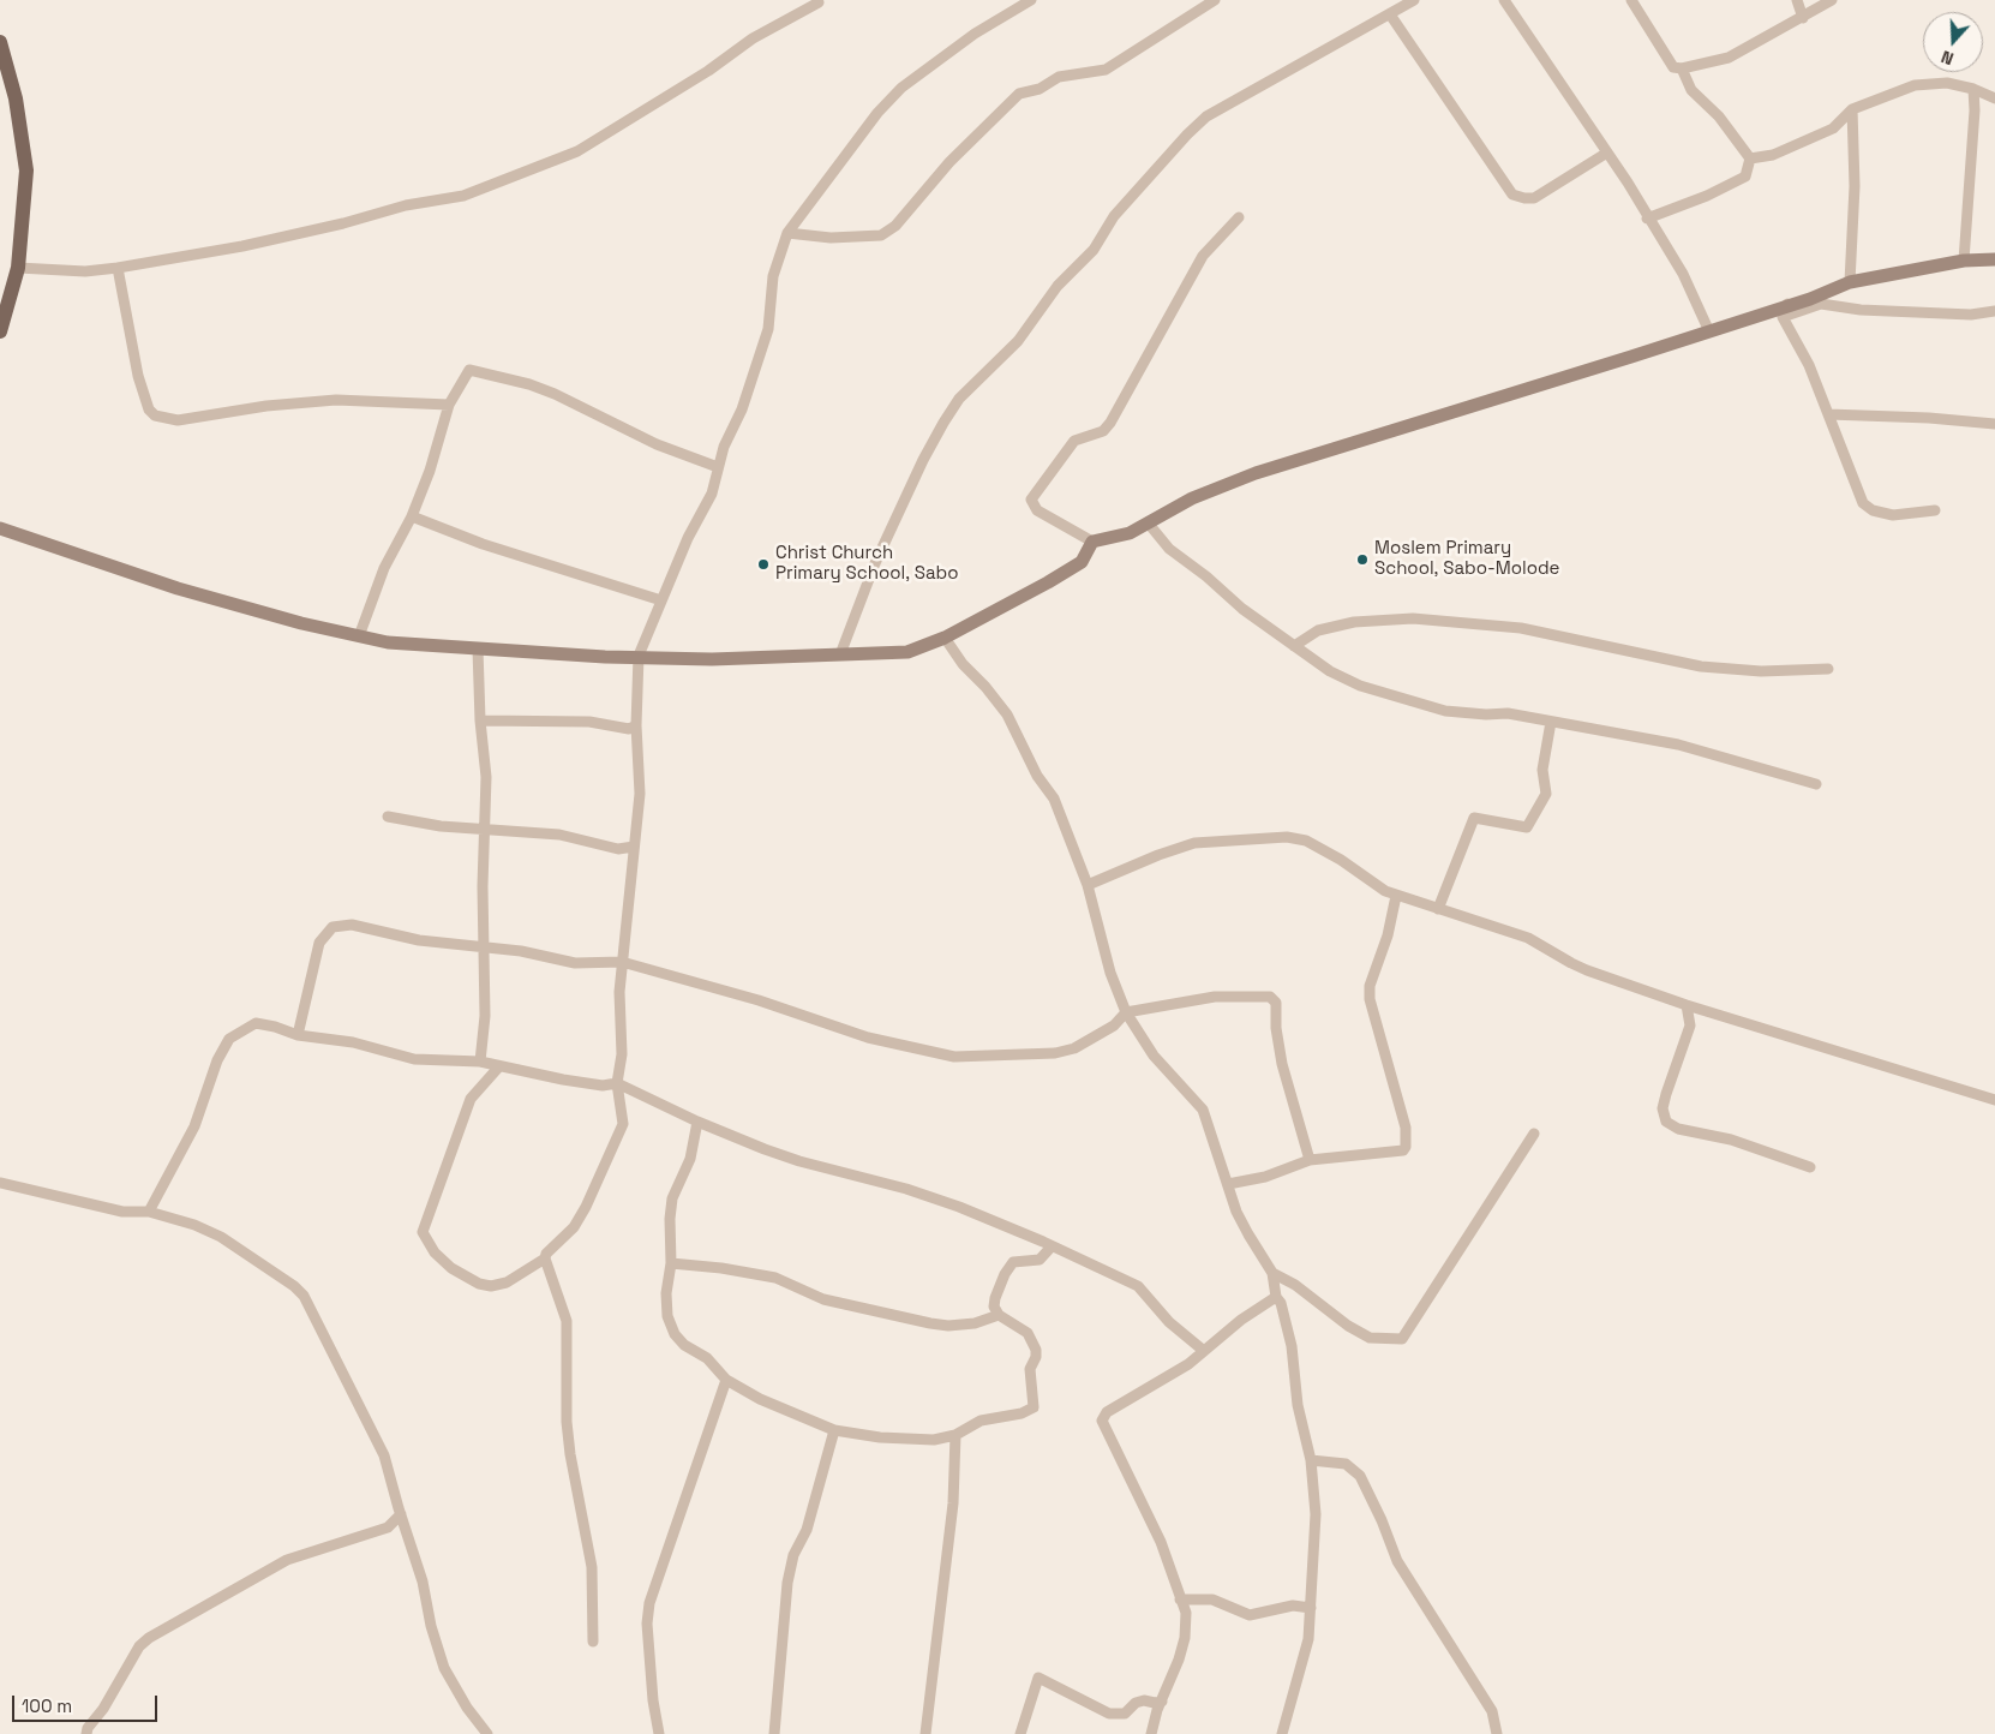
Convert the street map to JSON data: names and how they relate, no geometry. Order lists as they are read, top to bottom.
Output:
{
  "places": ["Moslem Primary School, Sabo-Molode", "Christ Church Primary School, Sabo"],
  "scale_bar": "100 m",
  "north": "bottom"
}
